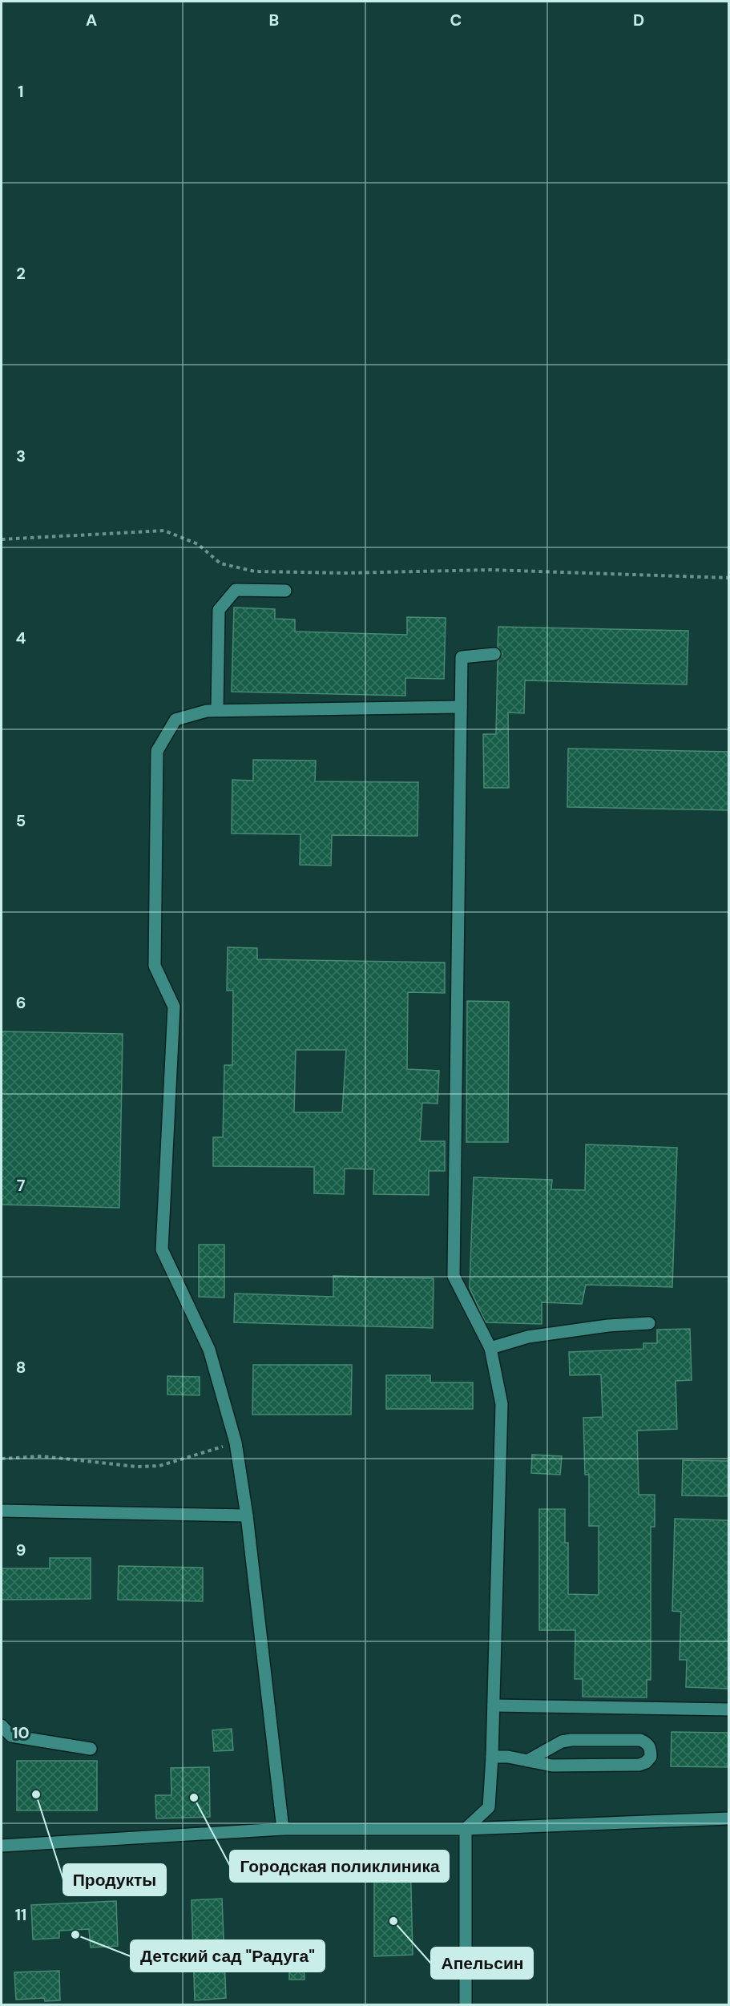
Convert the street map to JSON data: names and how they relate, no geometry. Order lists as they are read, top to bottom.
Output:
{
  "places": [
    "Продукты",
    "Городская поликлиника",
    "Апельсин",
    "Детский сад \"Радуга\""
  ],
  "grid": {
    "columns": [
      "A",
      "B",
      "C",
      "D"
    ],
    "rows": [
      "1",
      "2",
      "3",
      "4",
      "5",
      "6",
      "7",
      "8",
      "9",
      "10",
      "11"
    ]
  }
}
